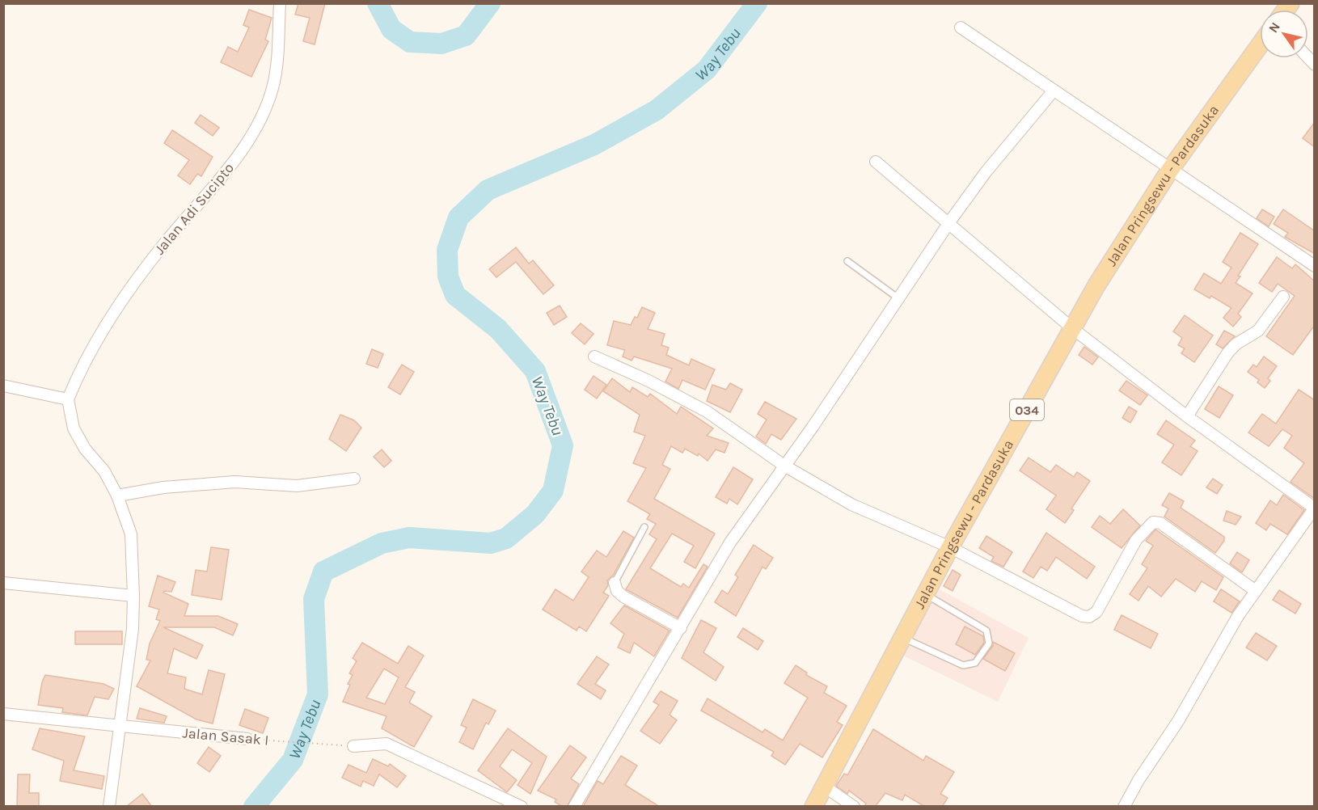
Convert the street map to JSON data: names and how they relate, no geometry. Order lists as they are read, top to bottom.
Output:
{
  "streets": {
    "main road": ["Jalan Pringsewu - Pardasuka", "034"],
    "street": ["Jalan Adi Sucipto", "Jalan Sasak I"]
  },
  "water": ["Way Tebu"],
  "north": "top left"
}
